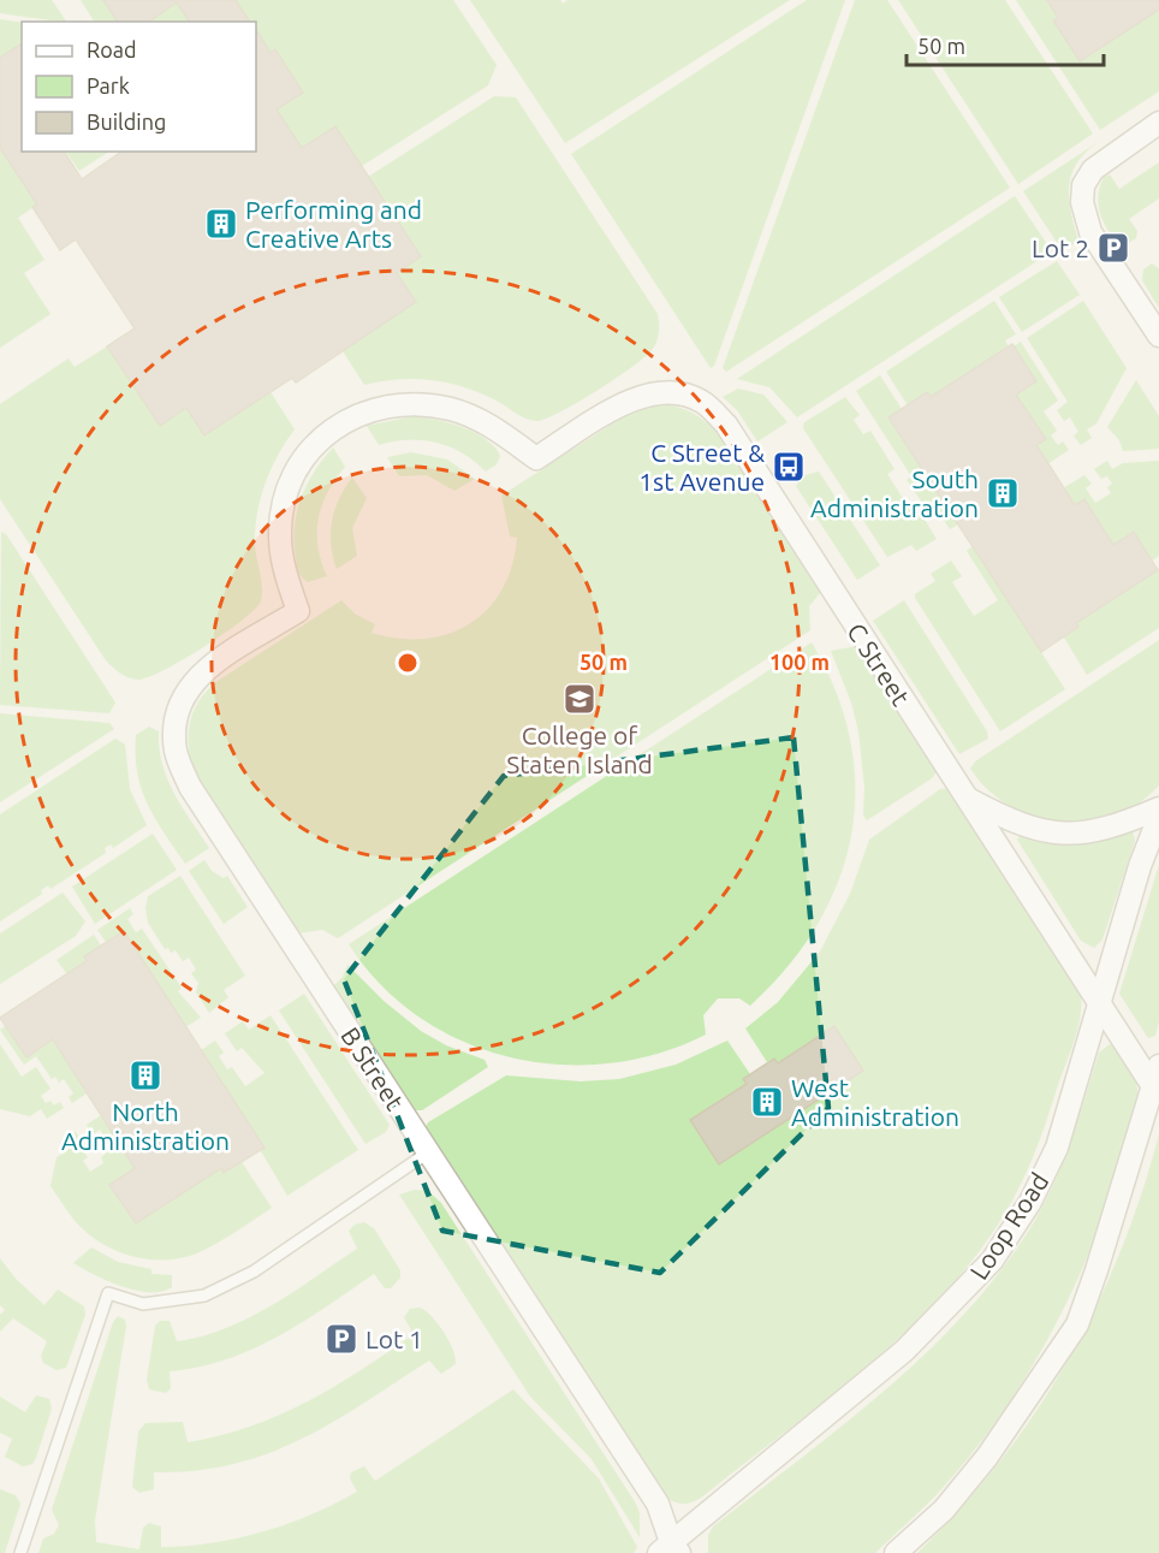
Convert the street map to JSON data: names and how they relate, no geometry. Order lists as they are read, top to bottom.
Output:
{
  "streets": {
    "street": ["C Street", "B Street", "Loop Road"]
  },
  "crossings": [
    ["C Street", "B Street"],
    ["C Street", "Loop Road"],
    ["B Street", "Loop Road"]
  ],
  "places": {
    "building": [
      "Performing and Creative Arts",
      "South Administration",
      "North Administration",
      "West Administration"
    ],
    "parking": ["Lot 2", "Lot 1"],
    "bus stop": ["C Street & 1st Avenue"],
    "school or university": ["College of Staten Island"]
  },
  "legend": ["Road", "Park", "Building"],
  "scale_bar": "50 m",
  "rings": ["50 m", "100 m"]
}
